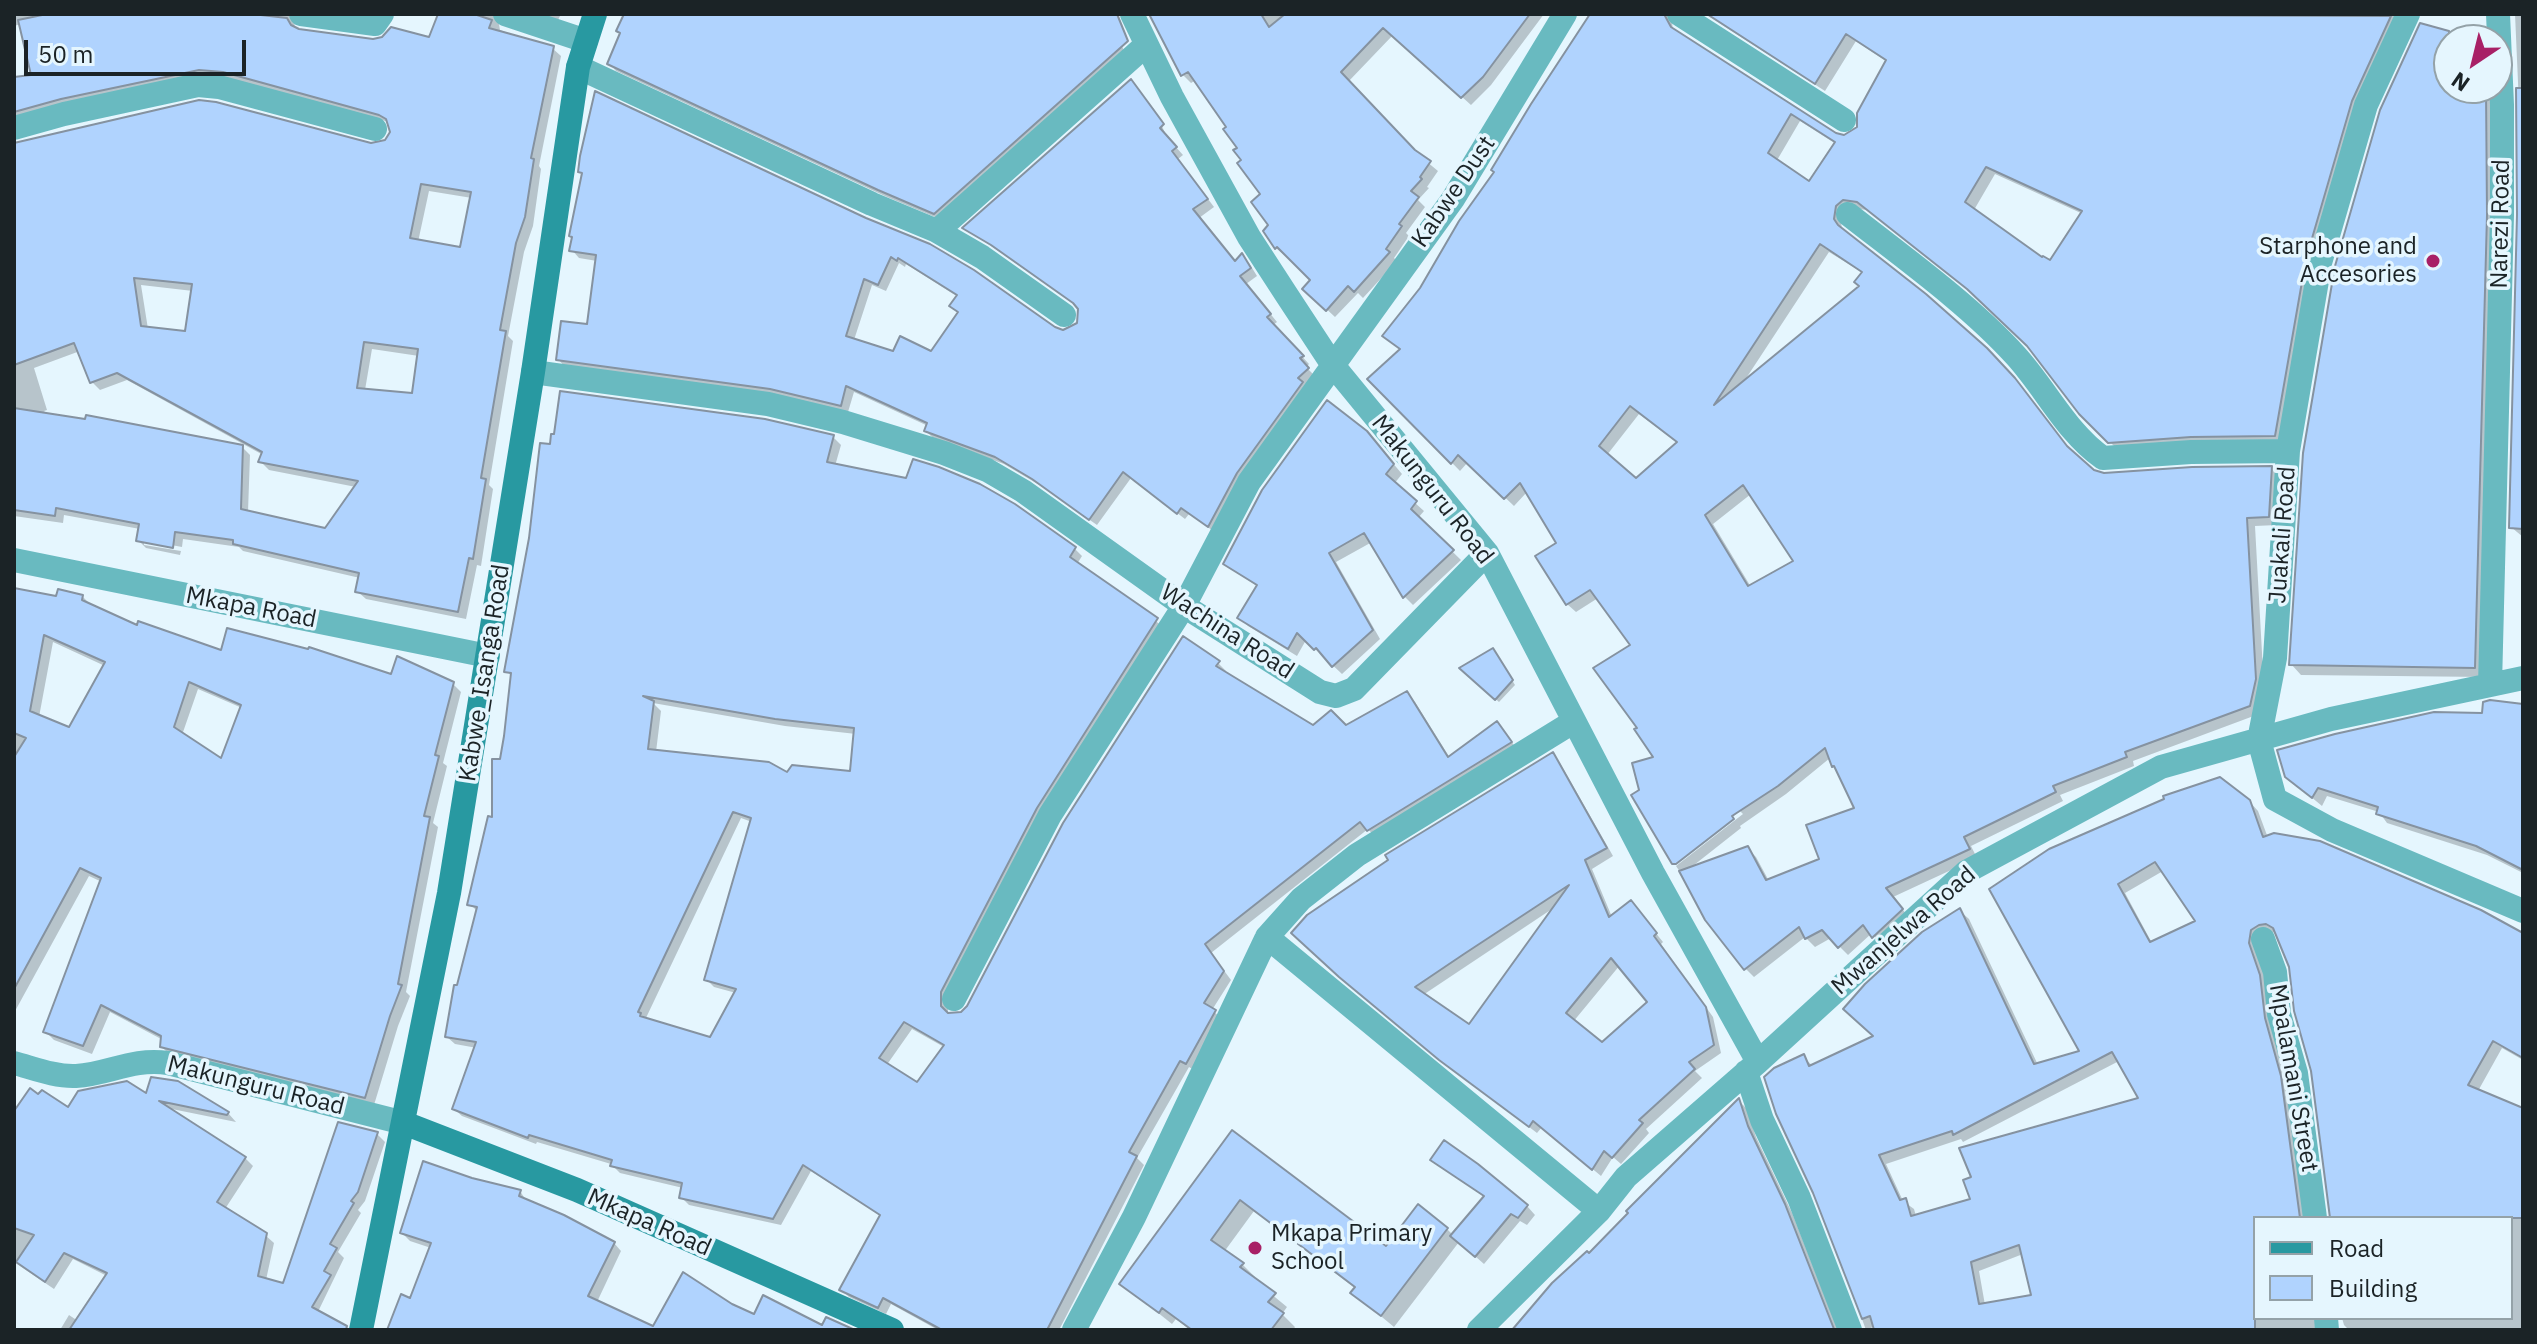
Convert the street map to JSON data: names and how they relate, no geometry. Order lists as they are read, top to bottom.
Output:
{
  "streets": {
    "street": [
      "Kabwe Dust",
      "Narezi Road",
      "Makunguru Road",
      "Juakali Road",
      "Mkapa Road",
      "Wachina Road",
      "Kabwe_Isanga Road",
      "Mwanjelwa Road",
      "Mpalamani Street"
    ]
  },
  "crossings": [
    ["Kabwe Dust", "Makunguru Road"],
    ["Kabwe Dust", "Wachina Road"],
    ["Narezi Road", "Mwanjelwa Road"],
    ["Makunguru Road", "Mkapa Road"],
    ["Makunguru Road", "Wachina Road"],
    ["Makunguru Road", "Kabwe_Isanga Road"],
    ["Makunguru Road", "Mwanjelwa Road"],
    ["Juakali Road", "Mwanjelwa Road"],
    ["Mkapa Road", "Kabwe_Isanga Road"],
    ["Wachina Road", "Kabwe_Isanga Road"]
  ],
  "places": ["Starphone and Accesories", "Mkapa Primary School"],
  "legend": ["Road", "Building"],
  "scale_bar": "50 m",
  "north": "bottom left"
}
